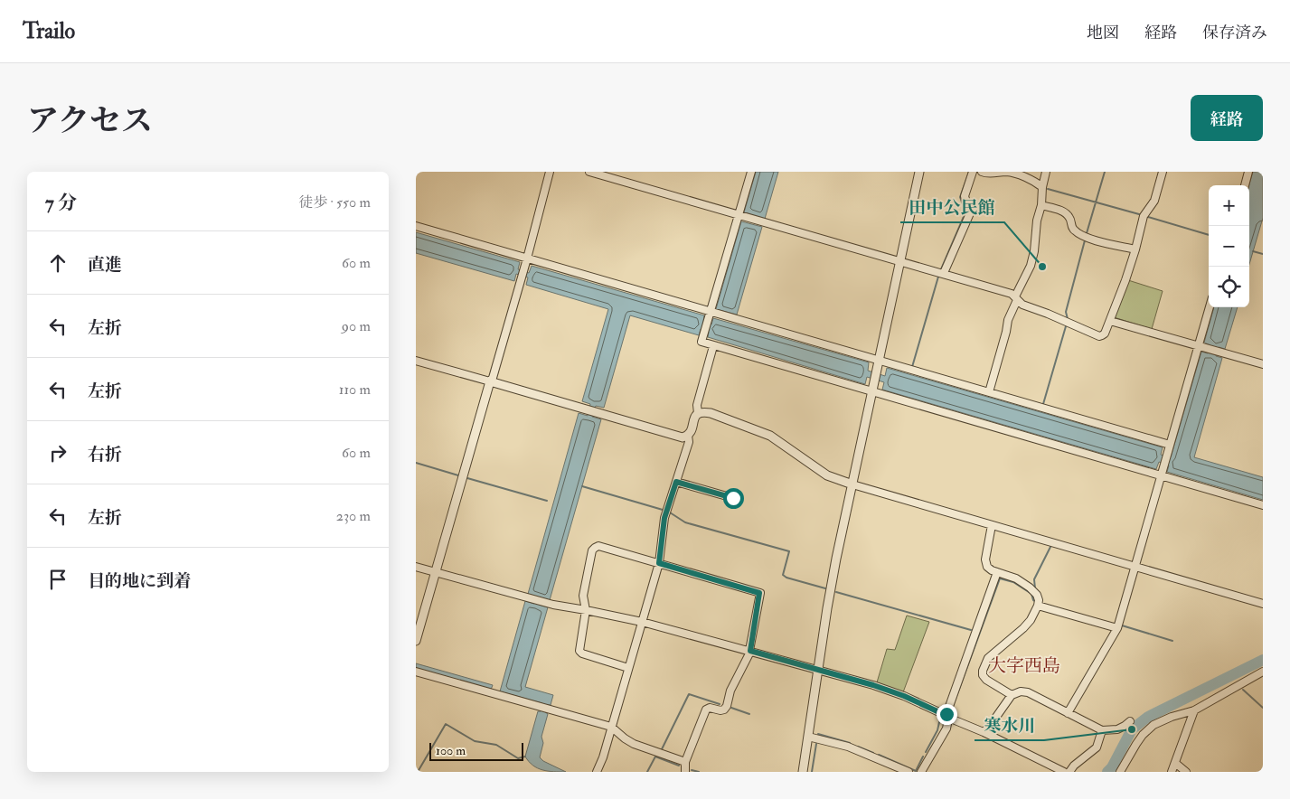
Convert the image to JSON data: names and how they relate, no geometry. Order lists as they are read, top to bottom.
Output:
{
  "districts": ["大字西島"],
  "places": ["田中公民館", "寒水川"],
  "scale_bar": "100 m",
  "page": {
    "header": "Trailo",
    "nav": ["地図", "経路", "保存済み"],
    "title": "アクセス",
    "buttons": "経路",
    "heading": ["7 分", "徒歩 · 550 m"],
    "map_buttons": ["+", "−"],
    "list": [
      ["直進", "60 m"],
      ["左折", "90 m"],
      ["左折", "110 m"],
      ["右折", "60 m"],
      ["左折", "230 m"],
      "目的地に到着"
    ],
    "scale": "100 m"
  }
}
